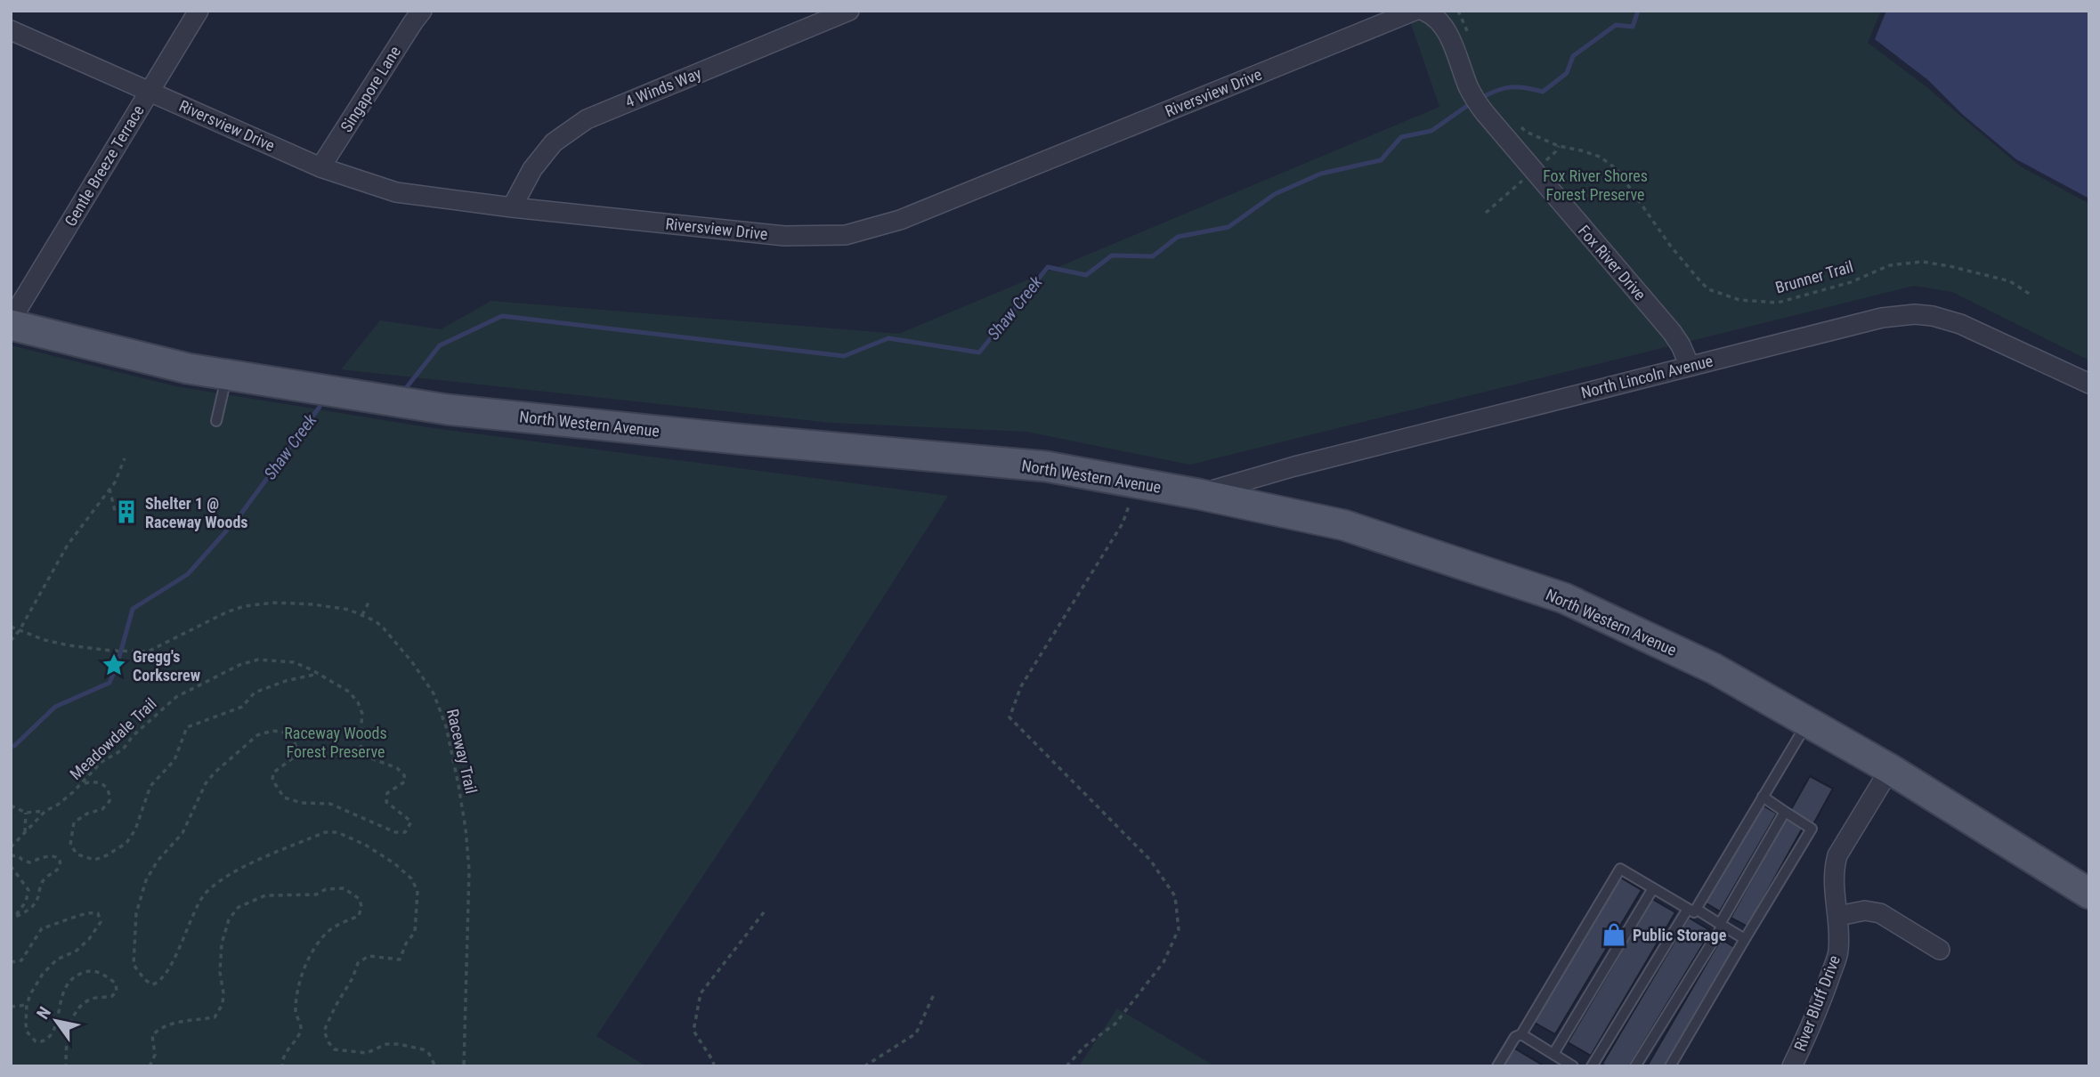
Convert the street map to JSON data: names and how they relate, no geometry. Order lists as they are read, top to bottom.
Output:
{
  "streets": {
    "main road": ["North Western Avenue"],
    "street": [
      "4 Winds Way",
      "Singapore Lane",
      "Riversview Drive",
      "Gentle Breeze Terrace",
      "Fox River Drive",
      "North Lincoln Avenue",
      "River Bluff Drive"
    ],
    "path": ["Brunner Trail", "Meadowdale Trail", "Raceway Trail"]
  },
  "crossings": [
    ["4 Winds Way", "Riversview Drive"],
    ["Singapore Lane", "Riversview Drive"],
    ["Riversview Drive", "Gentle Breeze Terrace"],
    ["Fox River Drive", "North Lincoln Avenue"],
    ["North Lincoln Avenue", "North Western Avenue"],
    ["North Western Avenue", "River Bluff Drive"]
  ],
  "water": ["Shaw Creek"],
  "parks": ["Fox River Shores Forest Preserve", "Raceway Woods Forest Preserve"],
  "places": {
    "building": ["Shelter 1 @ Raceway Woods"],
    "place": ["Gregg's Corkscrew"],
    "shop": ["Public Storage"]
  },
  "north": "top left"
}
